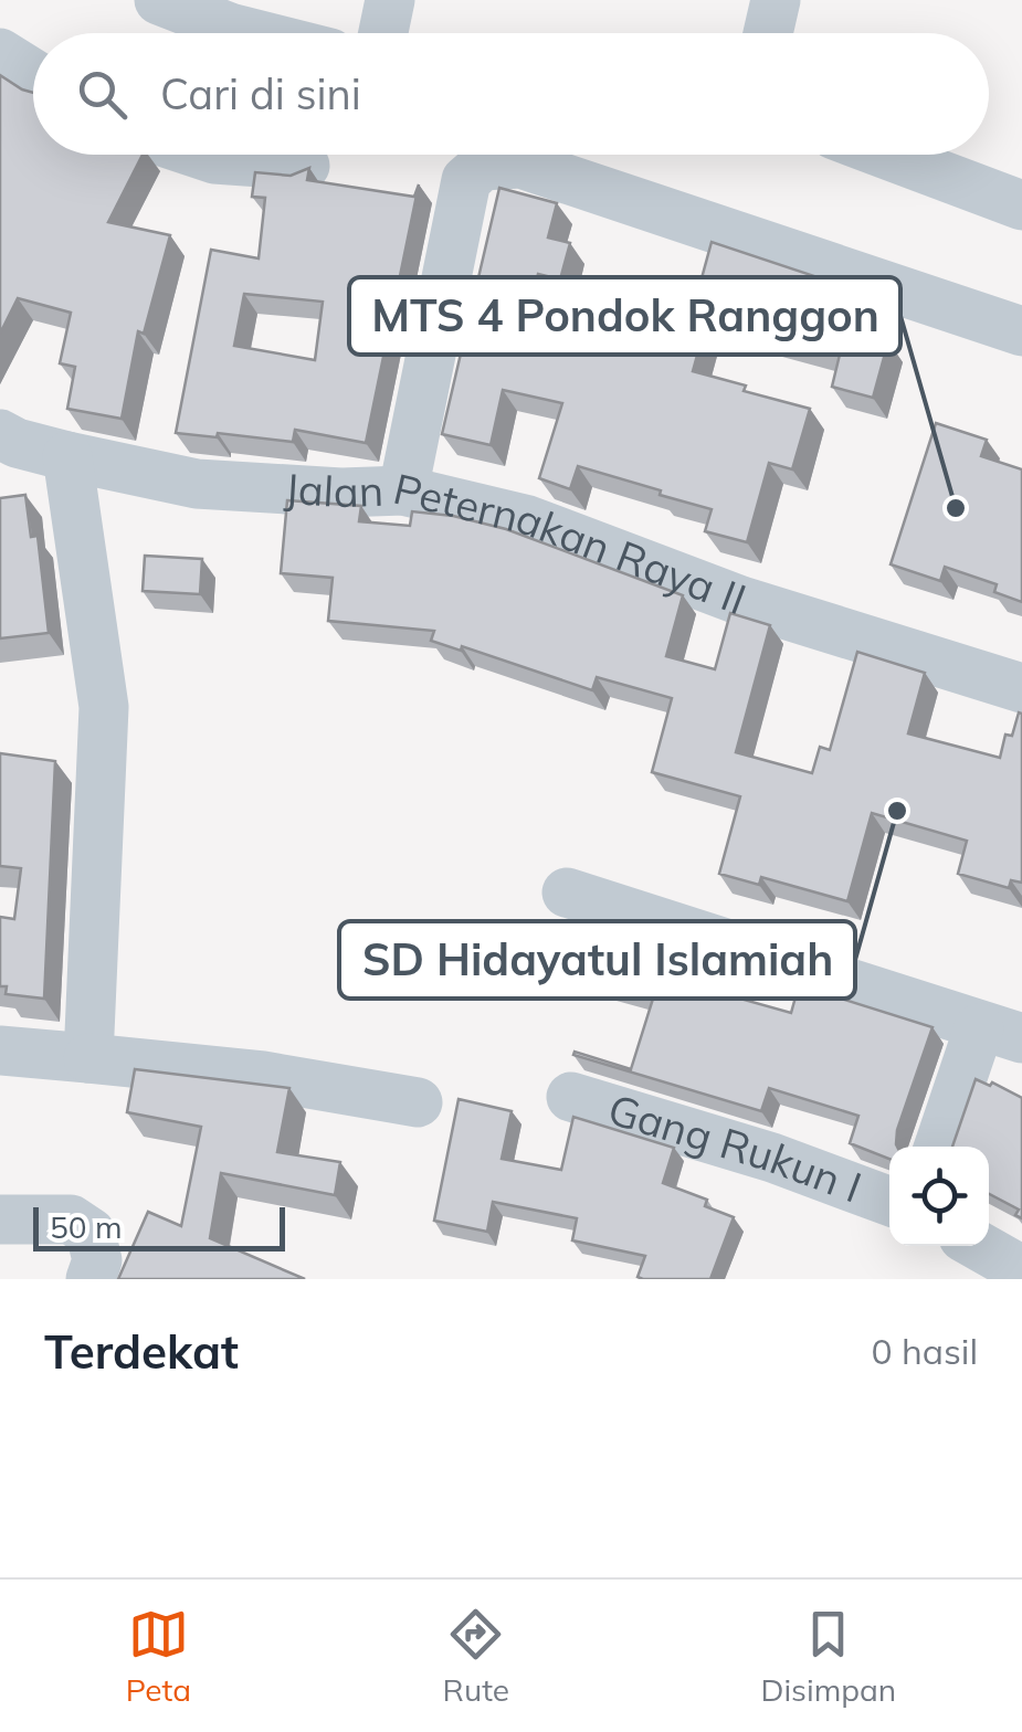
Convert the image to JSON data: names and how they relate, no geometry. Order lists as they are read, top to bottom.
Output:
{
  "streets": {
    "street": ["Jalan Peternakan Raya II", "Gang Rukun I"]
  },
  "places": ["MTS 4 Pondok Ranggon", "SD Hidayatul Islamiah"],
  "scale_bar": "50 m",
  "page": {
    "search": "Cari di sini",
    "scale": "50 m",
    "heading": ["Terdekat", "0 hasil"],
    "nav": ["Peta", "Rute", "Disimpan"]
  }
}
